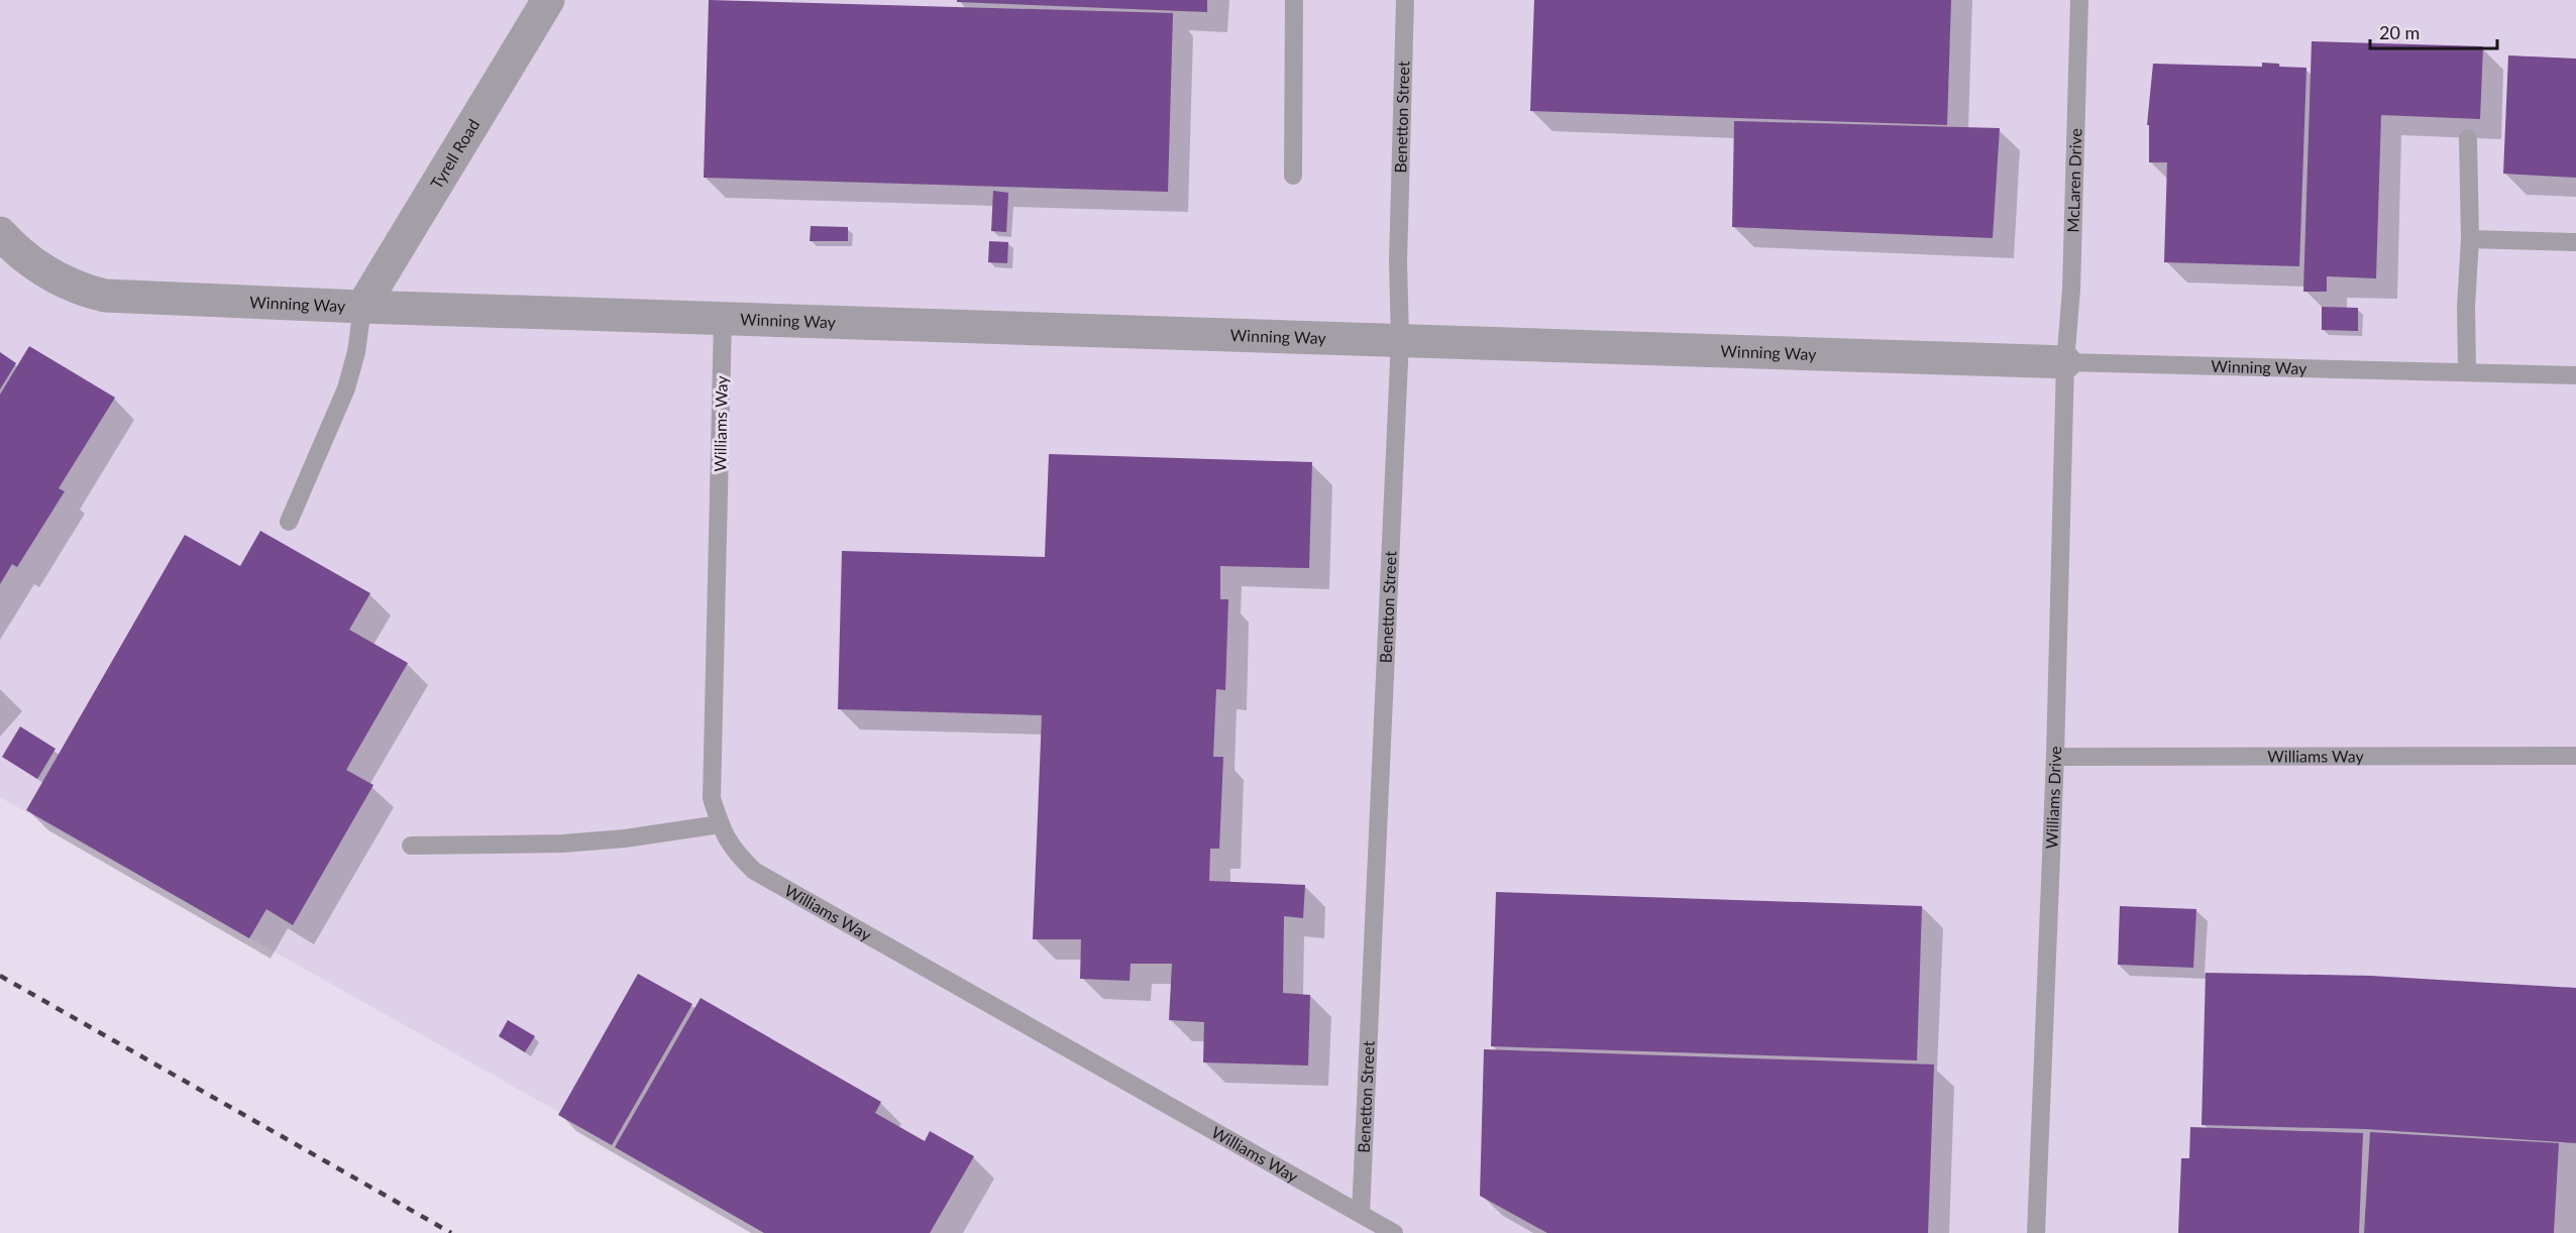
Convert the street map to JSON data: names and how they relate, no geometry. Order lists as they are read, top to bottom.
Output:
{
  "streets": {
    "street": ["Tyrell Road", "Winning Way"],
    "lane": [
      "Benetton Street",
      "McLaren Drive",
      "Williams Way",
      "Williams Drive"
    ]
  },
  "crossings": [
    ["Benetton Street", "Winning Way"],
    ["Benetton Street", "Williams Way"],
    ["Tyrell Road", "Winning Way"],
    ["McLaren Drive", "Winning Way"],
    ["McLaren Drive", "Williams Drive"],
    ["Winning Way", "Williams Way"],
    ["Winning Way", "Williams Drive"],
    ["Williams Way", "Williams Drive"]
  ],
  "scale_bar": "20 m"
}
